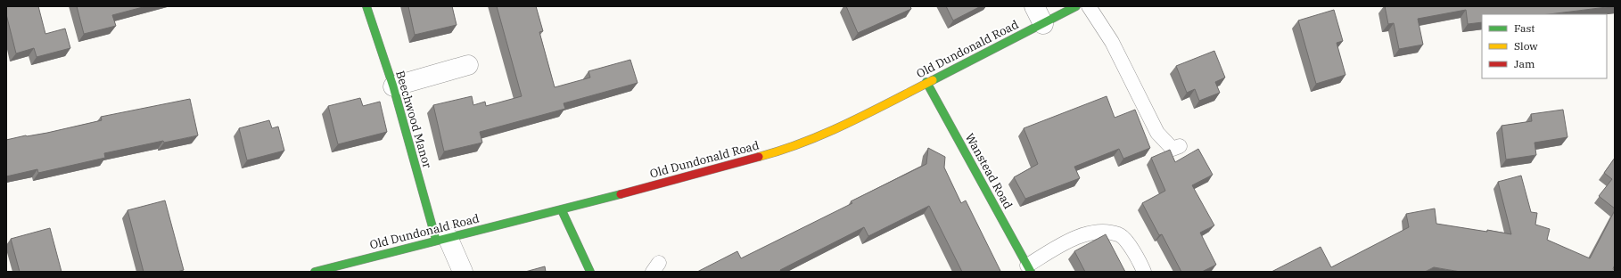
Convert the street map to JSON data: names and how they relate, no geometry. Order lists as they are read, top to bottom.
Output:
{
  "streets": {
    "street": ["Old Dundonald Road", "Beechwood Manor", "Wanstead Road"]
  },
  "crossings": [
    ["Old Dundonald Road", "Beechwood Manor"],
    ["Old Dundonald Road", "Wanstead Road"]
  ],
  "legend": ["Fast", "Slow", "Jam"]
}
